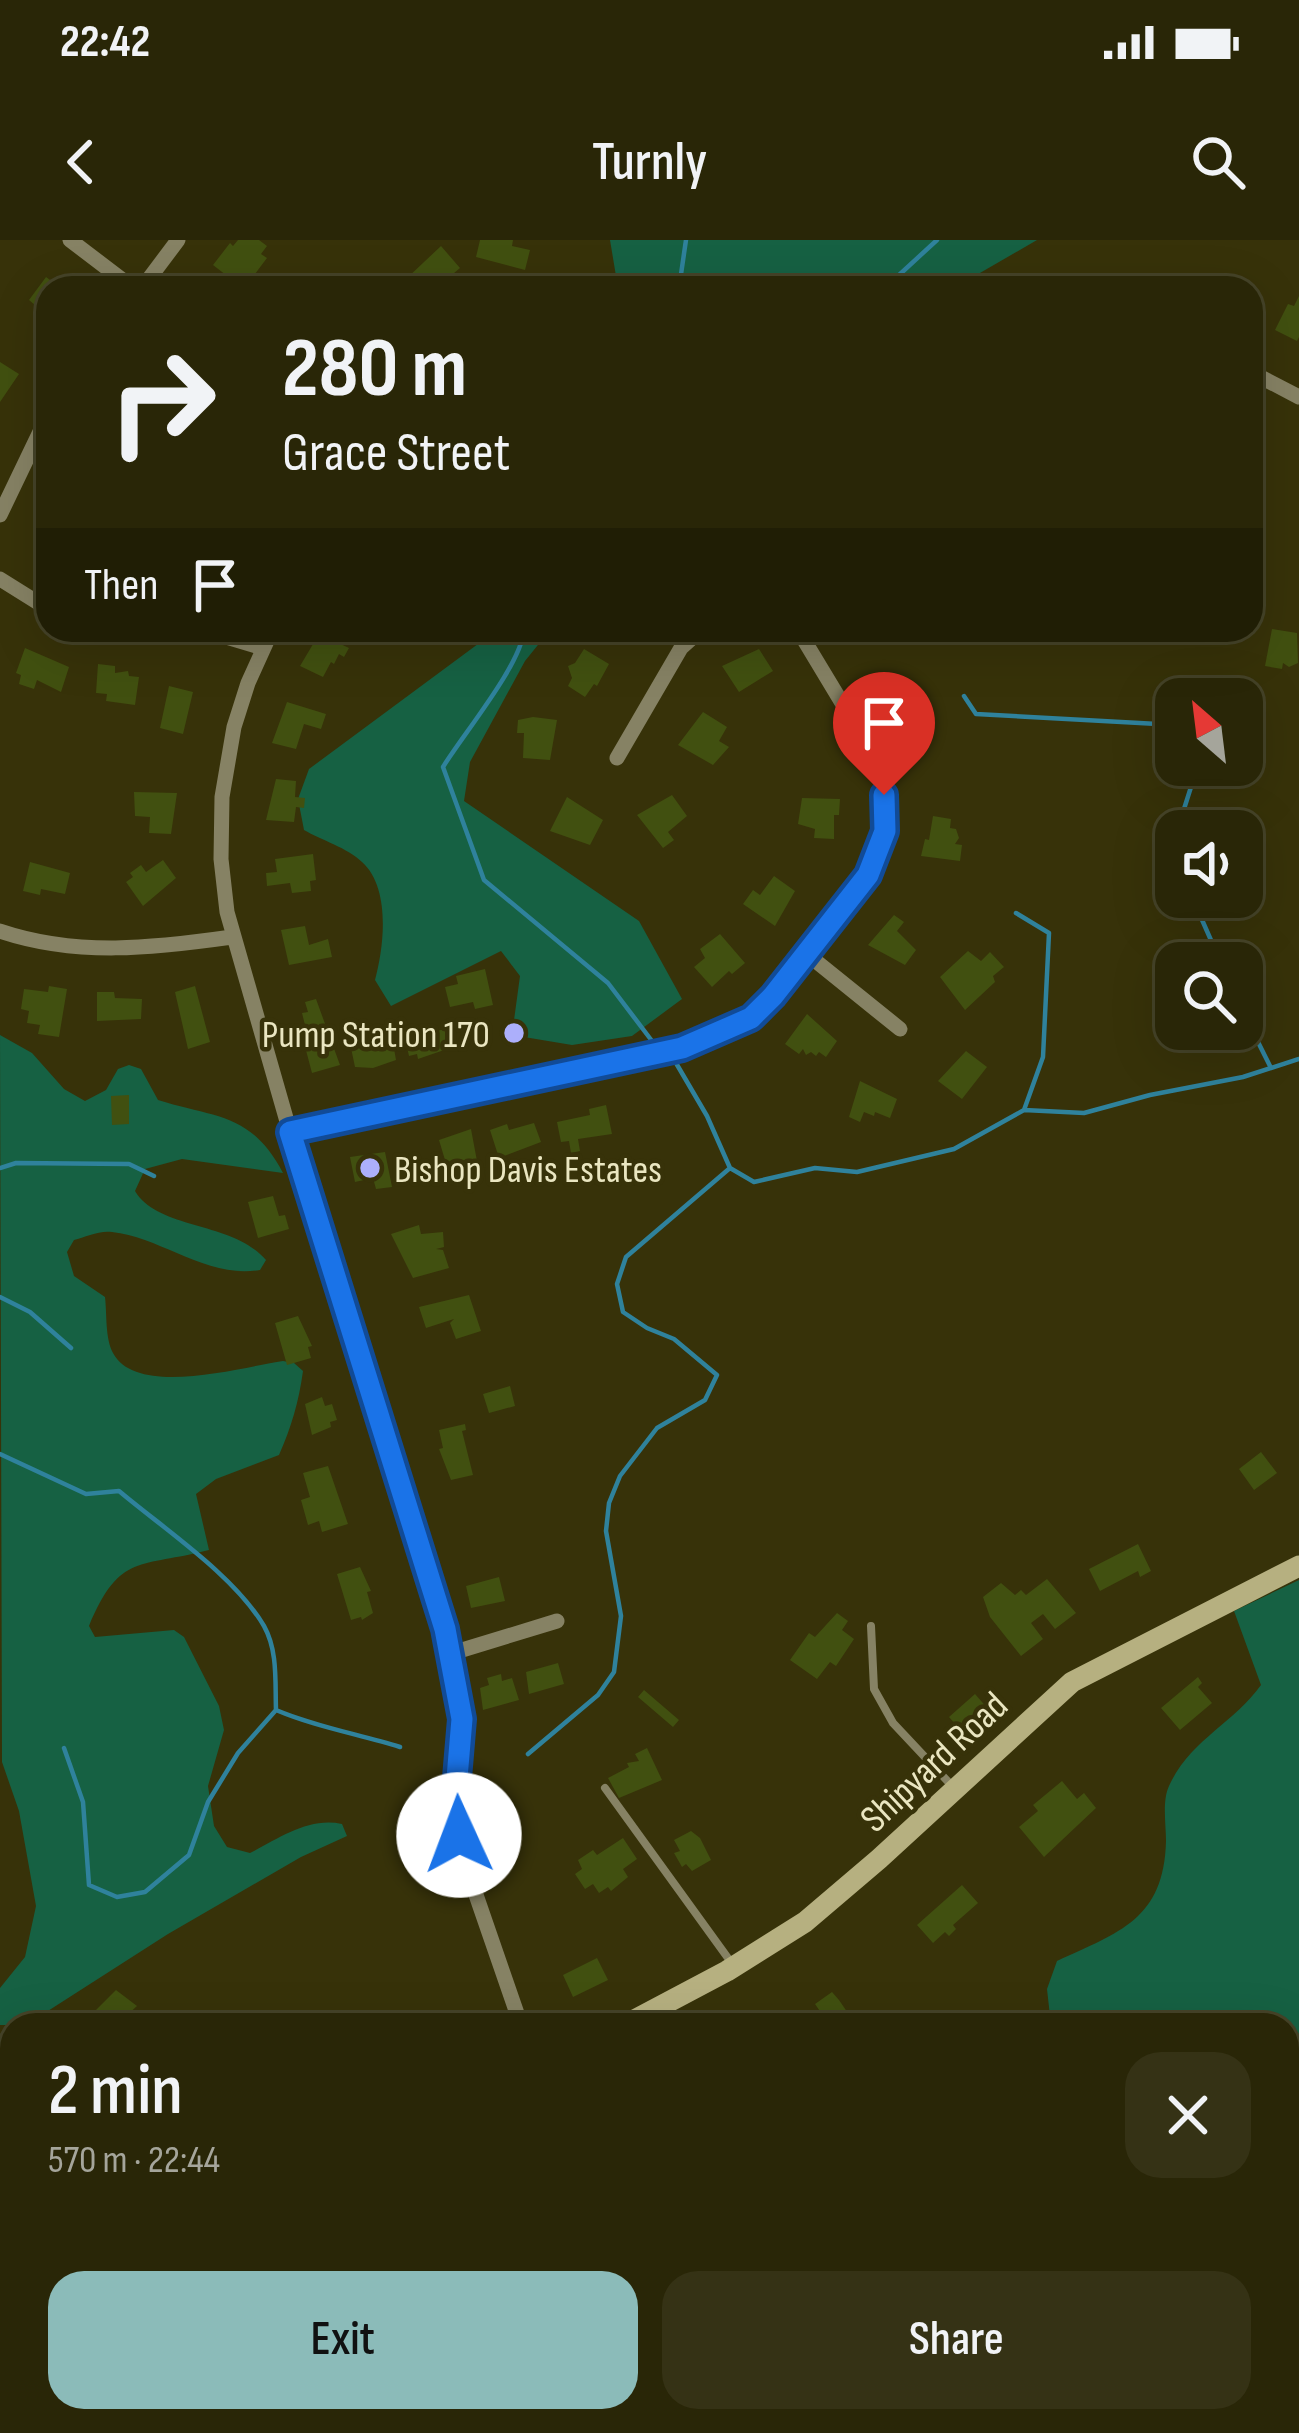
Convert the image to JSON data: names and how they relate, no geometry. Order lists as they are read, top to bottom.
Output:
{
  "streets": {
    "street": ["Shipyard Road"]
  },
  "places": ["Pump Station 170", "Bishop Davis Estates"],
  "north": "top left",
  "page": {
    "status": "22:42",
    "header": "Turnly",
    "turn": ["280 m", "Grace Street"],
    "then": "Then",
    "heading": ["2 min", "570 m · 22:44"],
    "buttons": ["Exit", "Share"]
  }
}
